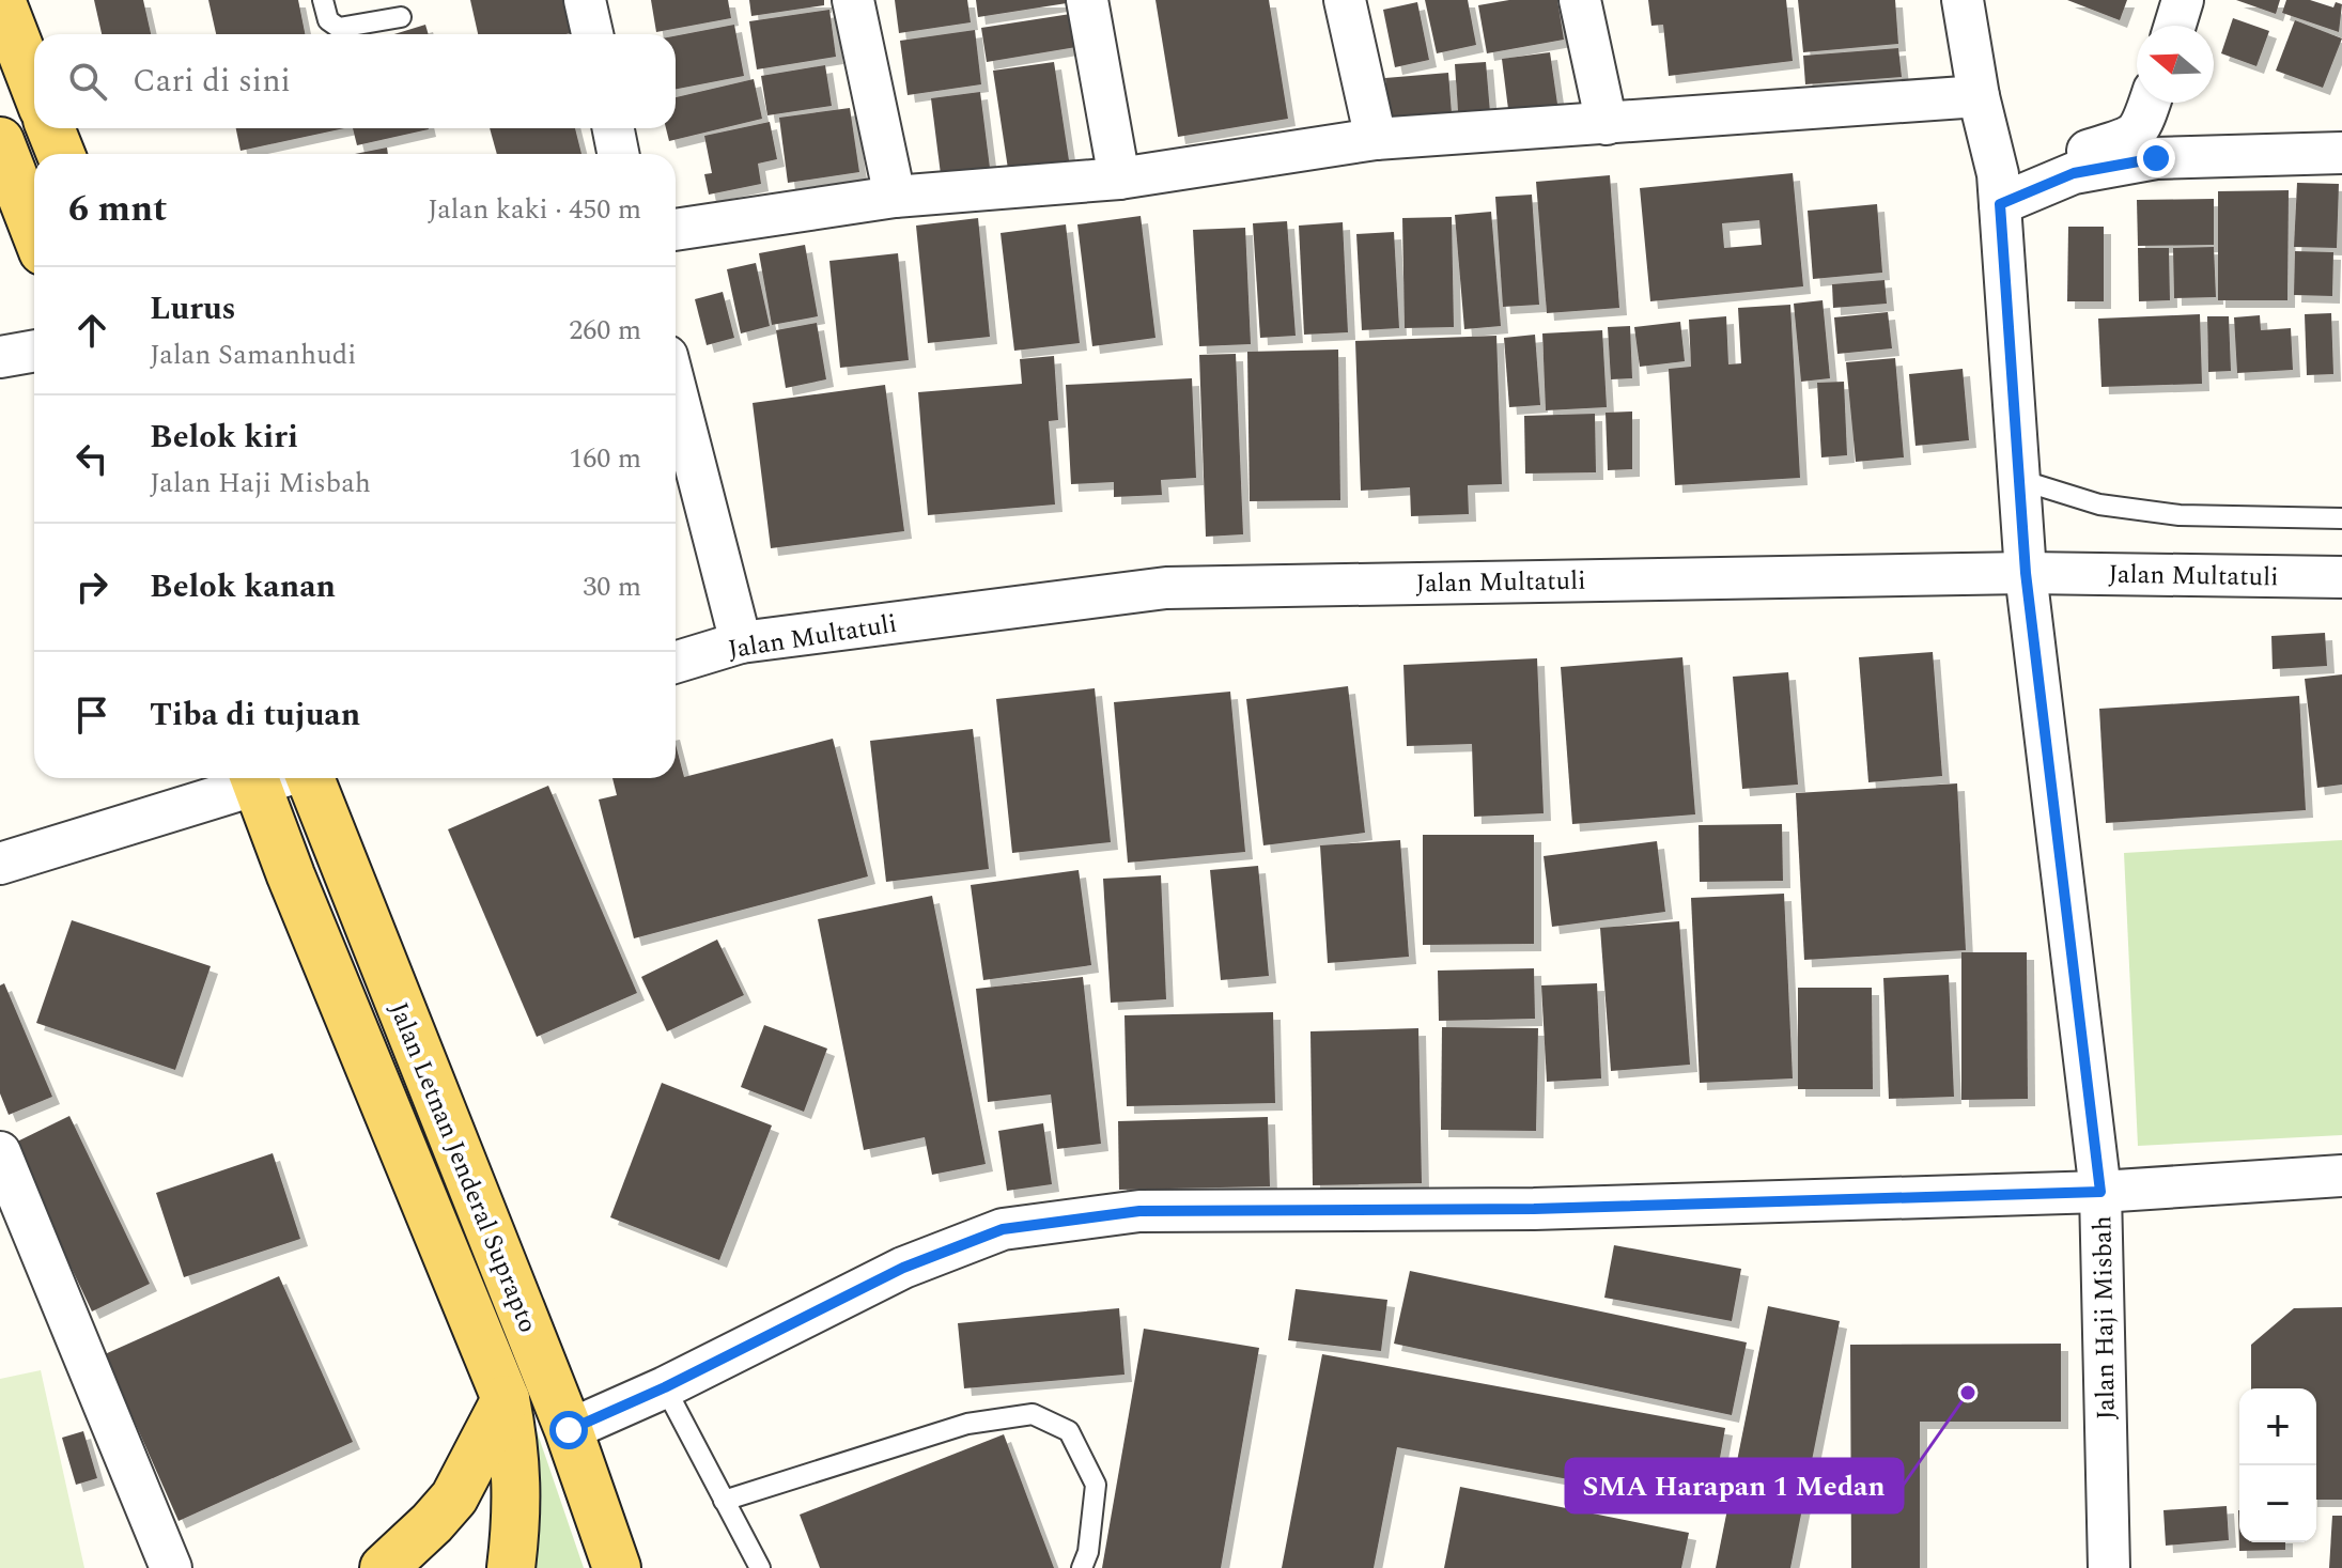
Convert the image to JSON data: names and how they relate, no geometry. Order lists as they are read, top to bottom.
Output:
{
  "streets": {
    "main road": ["Jalan Letnan Jenderal Suprapto"],
    "street": ["Jalan Multatuli", "Jalan Haji Misbah"]
  },
  "crossings": [
    ["Jalan Multatuli", "Jalan Haji Misbah"]
  ],
  "places": ["SMA Harapan 1 Medan"],
  "north": "left",
  "page": {
    "search": "Cari di sini",
    "heading": ["6 mnt", "Jalan kaki · 450 m"],
    "list": [
      ["Lurus", "Jalan Samanhudi", "260 m"],
      ["Belok kiri", "Jalan Haji Misbah", "160 m"],
      ["Belok kanan", "30 m"],
      "Tiba di tujuan"
    ],
    "map_buttons": ["+", "−"]
  }
}
